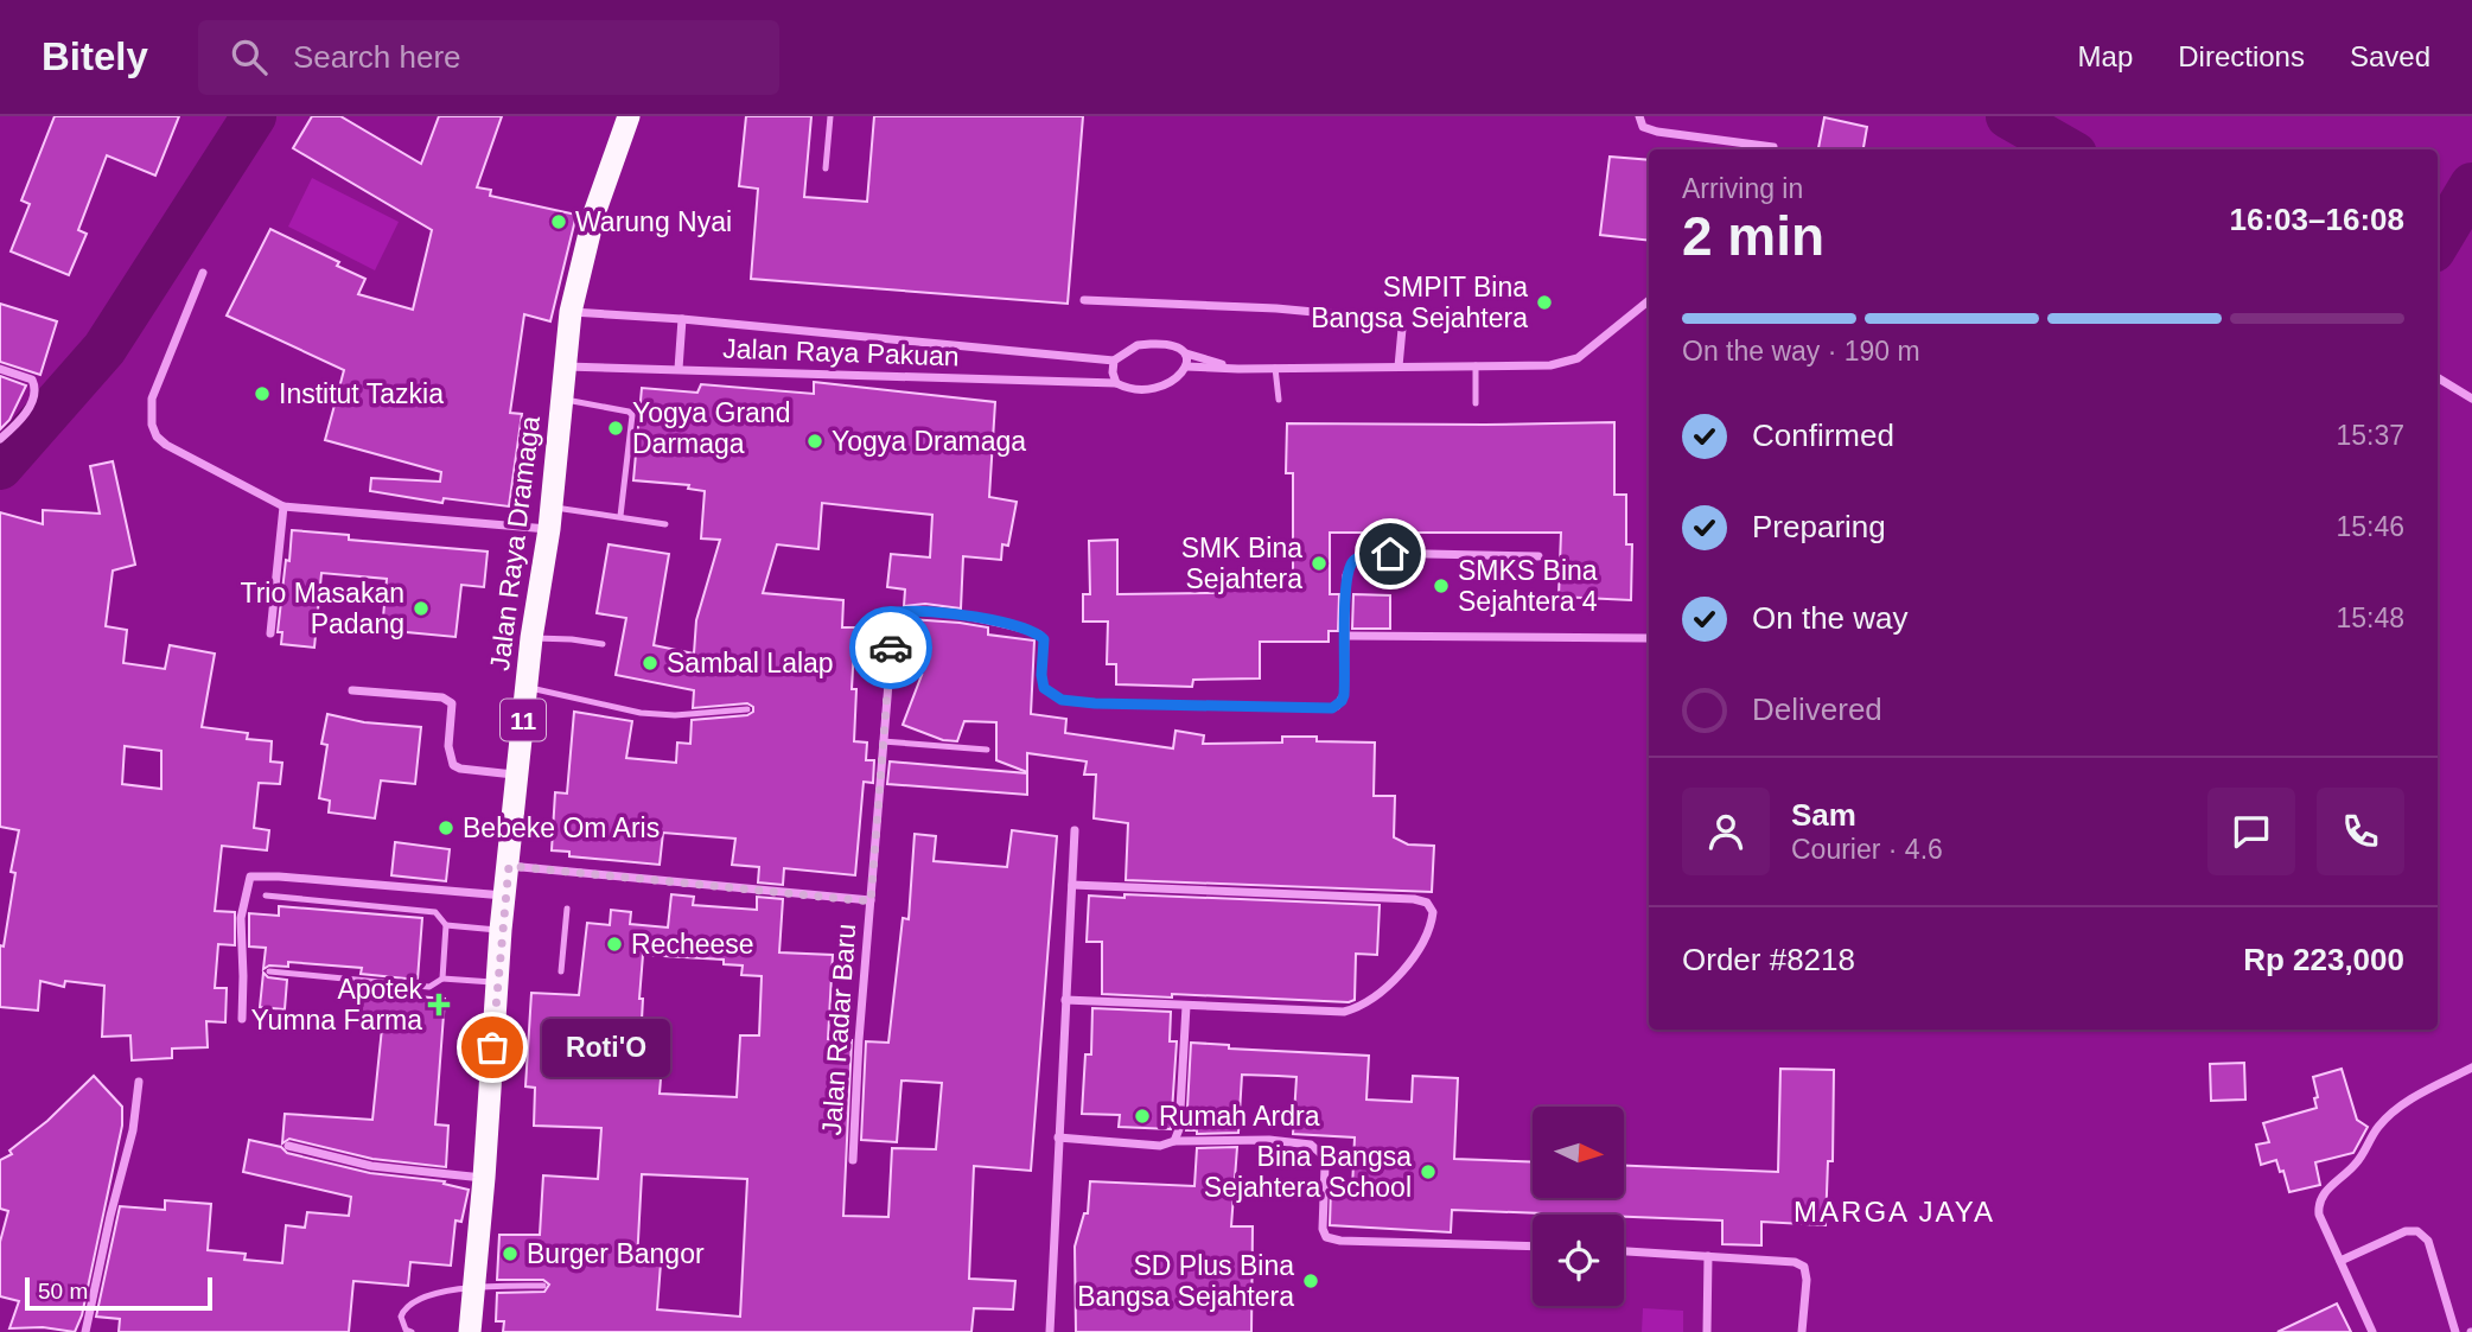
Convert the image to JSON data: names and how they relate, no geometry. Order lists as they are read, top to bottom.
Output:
{
  "streets": {
    "highway": ["Jalan Raya Dramaga", "11"],
    "street": ["Jalan Raya Pakuan", "Jalan Radar Baru"]
  },
  "crossings": [
    ["Jalan Raya Pakuan", "Jalan Raya Dramaga"],
    ["Jalan Raya Dramaga", "Jalan Radar Baru"]
  ],
  "districts": ["MARGA JAYA"],
  "places": {
    "other": [
      "Warung Nyai",
      "SMPIT Bina Bangsa Sejahtera",
      "Institut Tazkia",
      "Yogya Grand Darmaga",
      "Yogya Dramaga",
      "SMK Bina Sejahtera",
      "SMKS Bina Sejahtera 4",
      "Trio Masakan Padang",
      "Sambal Lalap",
      "Bebeke Om Aris",
      "Recheese",
      "Roti'O",
      "Rumah Ardra",
      "Bina Bangsa Sejahtera School",
      "Burger Bangor",
      "SD Plus Bina Bangsa Sejahtera"
    ],
    "health": ["Apotek Yumna Farma"]
  },
  "scale_bar": "50 m",
  "north": "right",
  "page": {
    "header": "Bitely",
    "search": "Search here",
    "nav": ["Map", "Directions", "Saved"],
    "heading": ["2 min", "Arriving in", "16:03–16:08"],
    "panel": [
      "Sam",
      "Courier · 4.6",
      "Order #8218",
      "Rp 223,000"
    ],
    "bar": "On the way · 190 m",
    "list": [
      ["Confirmed", "15:37"],
      ["Preparing", "15:46"],
      ["On the way", "15:48"],
      "Delivered"
    ],
    "bubble": "Roti'O",
    "scale": "50 m"
  }
}
